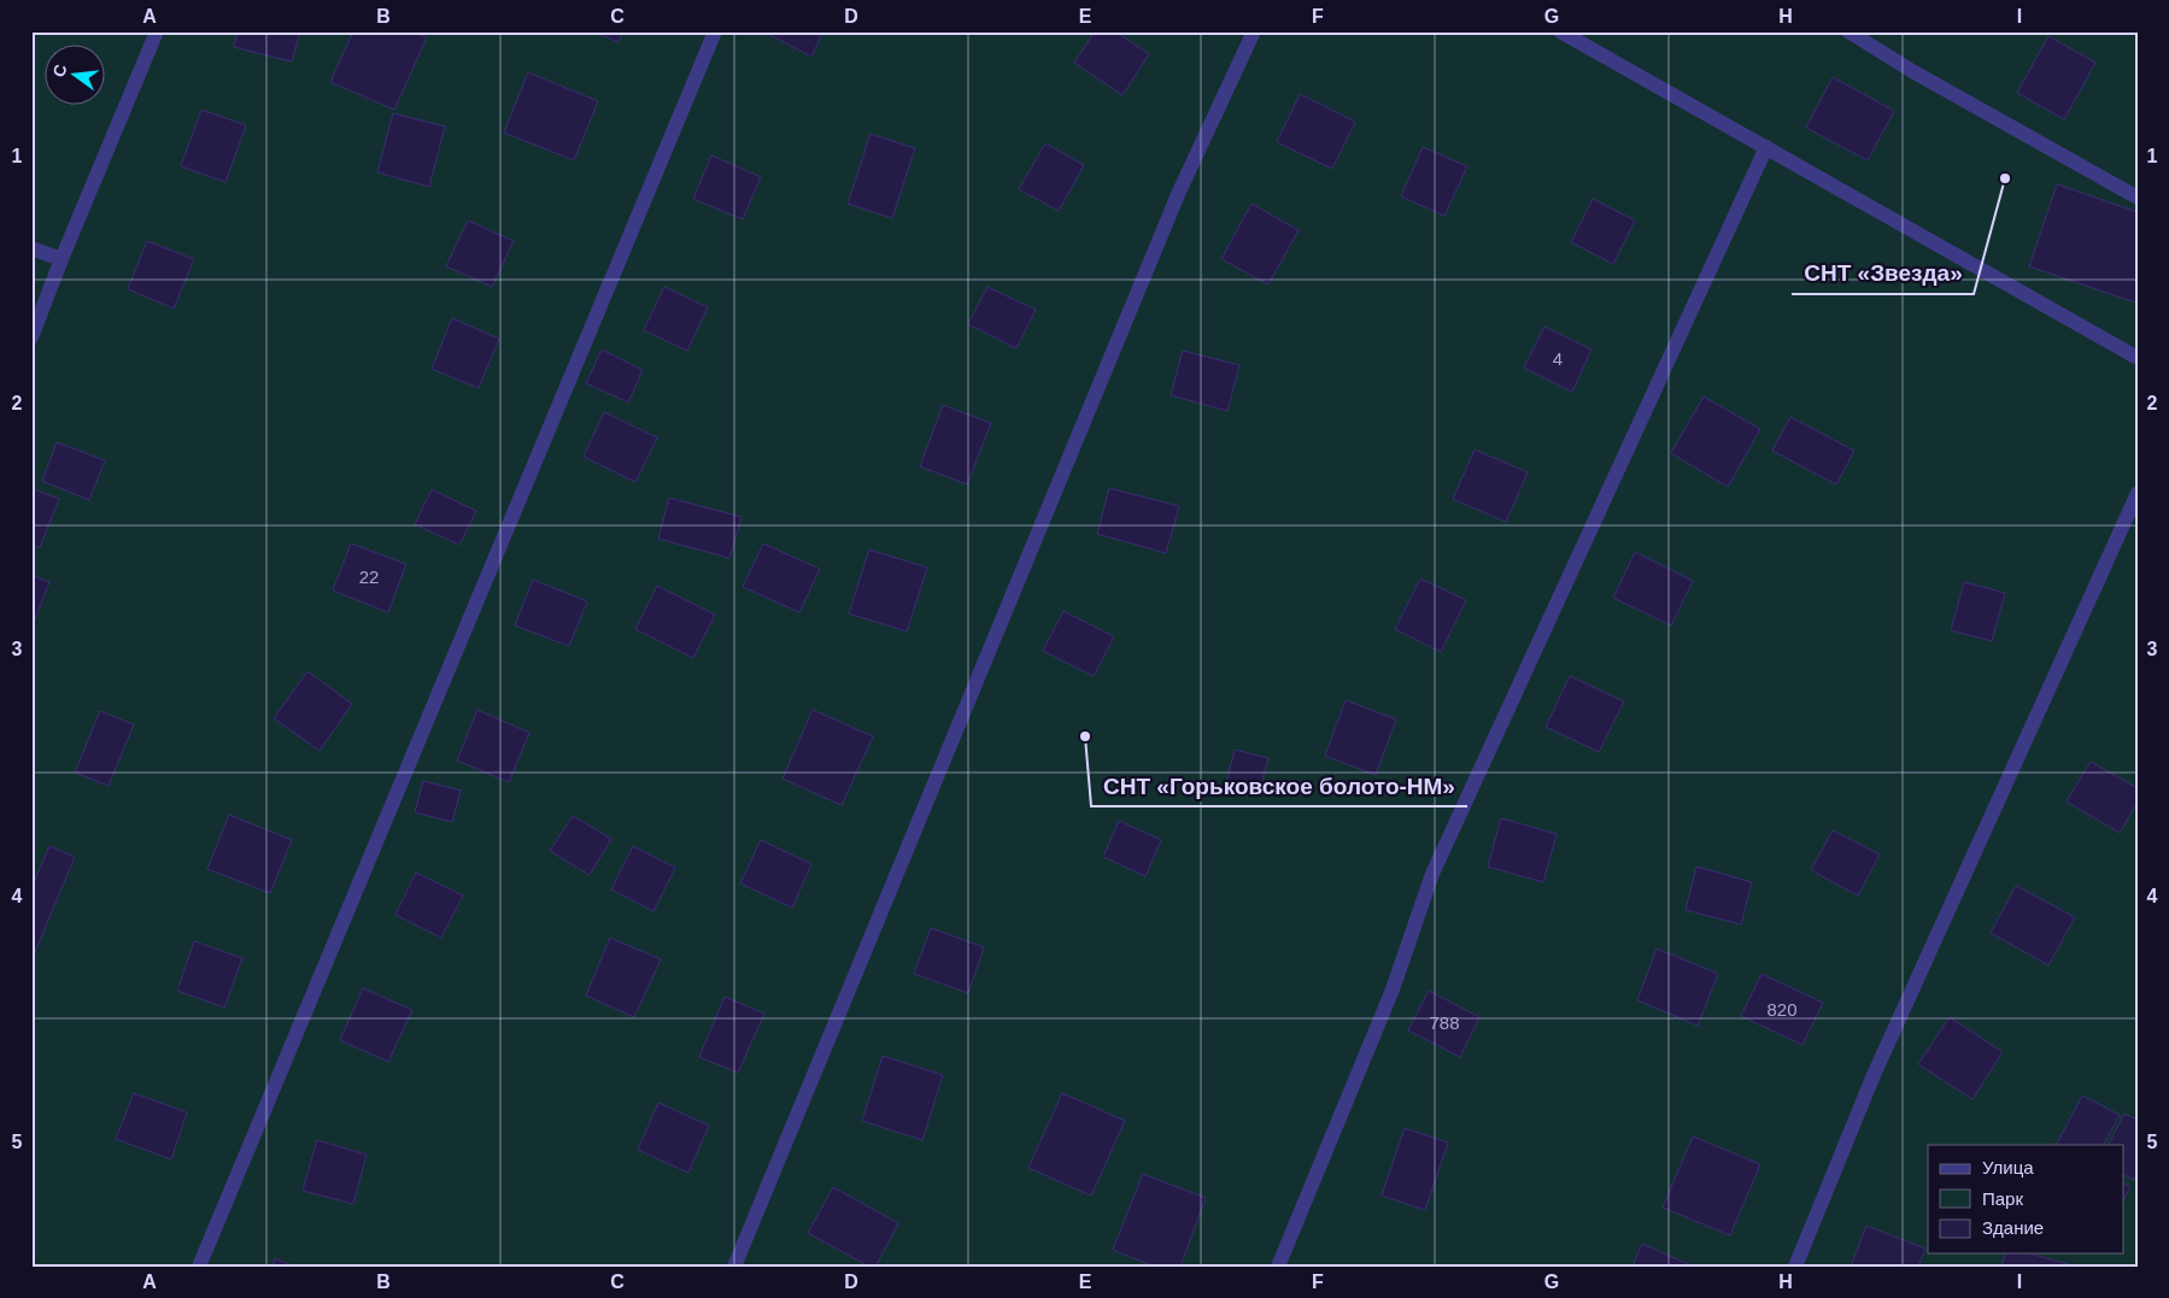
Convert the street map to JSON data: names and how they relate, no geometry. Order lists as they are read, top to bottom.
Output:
{
  "places": ["СНТ «Звезда»", "СНТ «Горьковское болото-НМ»"],
  "house_numbers": [
    "4",
    "22",
    "820",
    "788"
  ],
  "legend": ["Улица", "Парк", "Здание"],
  "north": "left",
  "grid": {
    "columns": [
      "A",
      "B",
      "C",
      "D",
      "E",
      "F",
      "G",
      "H",
      "I"
    ],
    "rows": [
      "1",
      "2",
      "3",
      "4",
      "5"
    ]
  }
}
